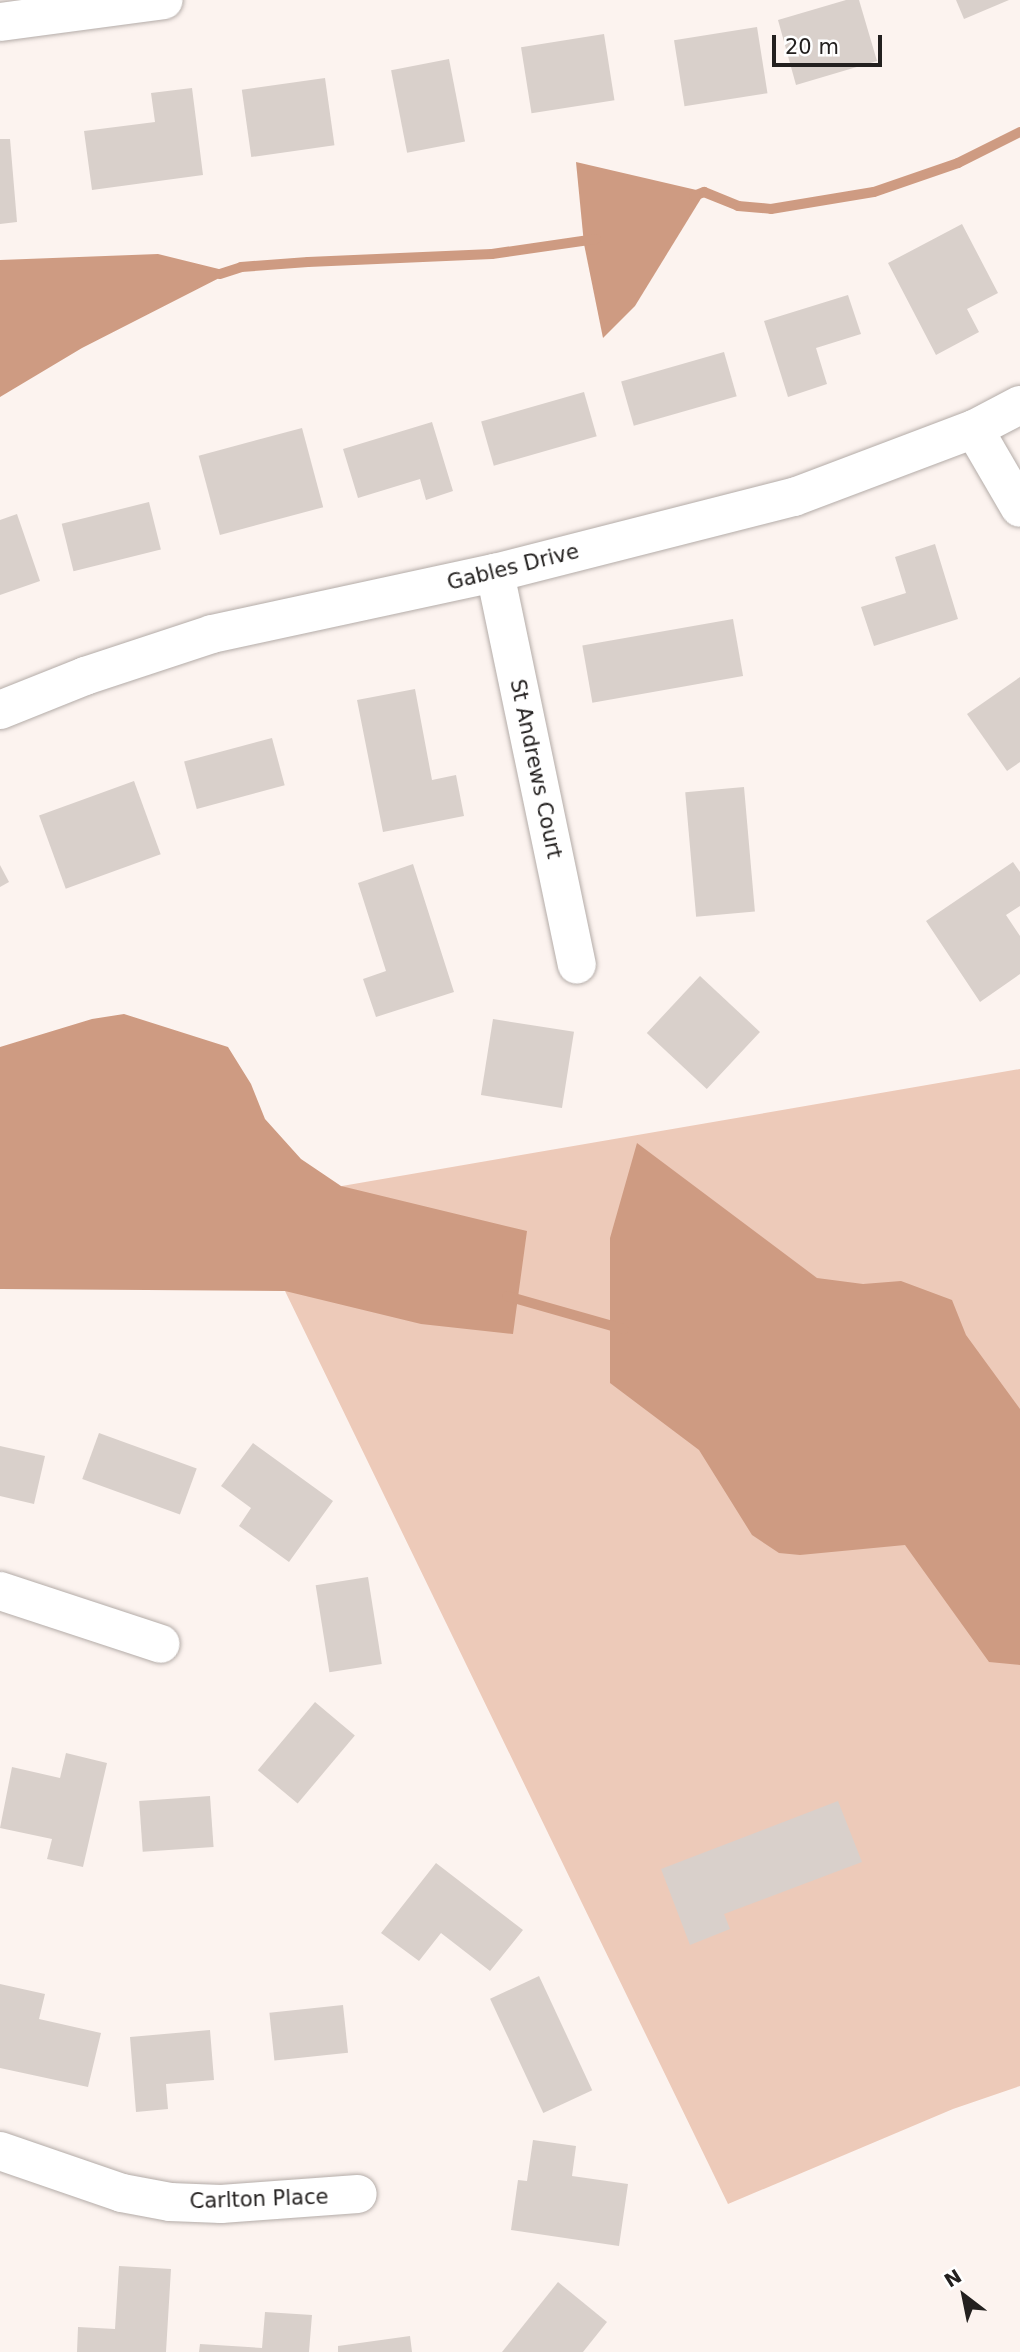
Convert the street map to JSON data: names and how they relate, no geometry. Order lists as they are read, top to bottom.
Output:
{
  "streets": {
    "street": ["Gables Drive", "St Andrews Court", "Carlton Place"]
  },
  "crossings": [
    ["Gables Drive", "St Andrews Court"]
  ],
  "scale_bar": "20 m",
  "north": "top left"
}
